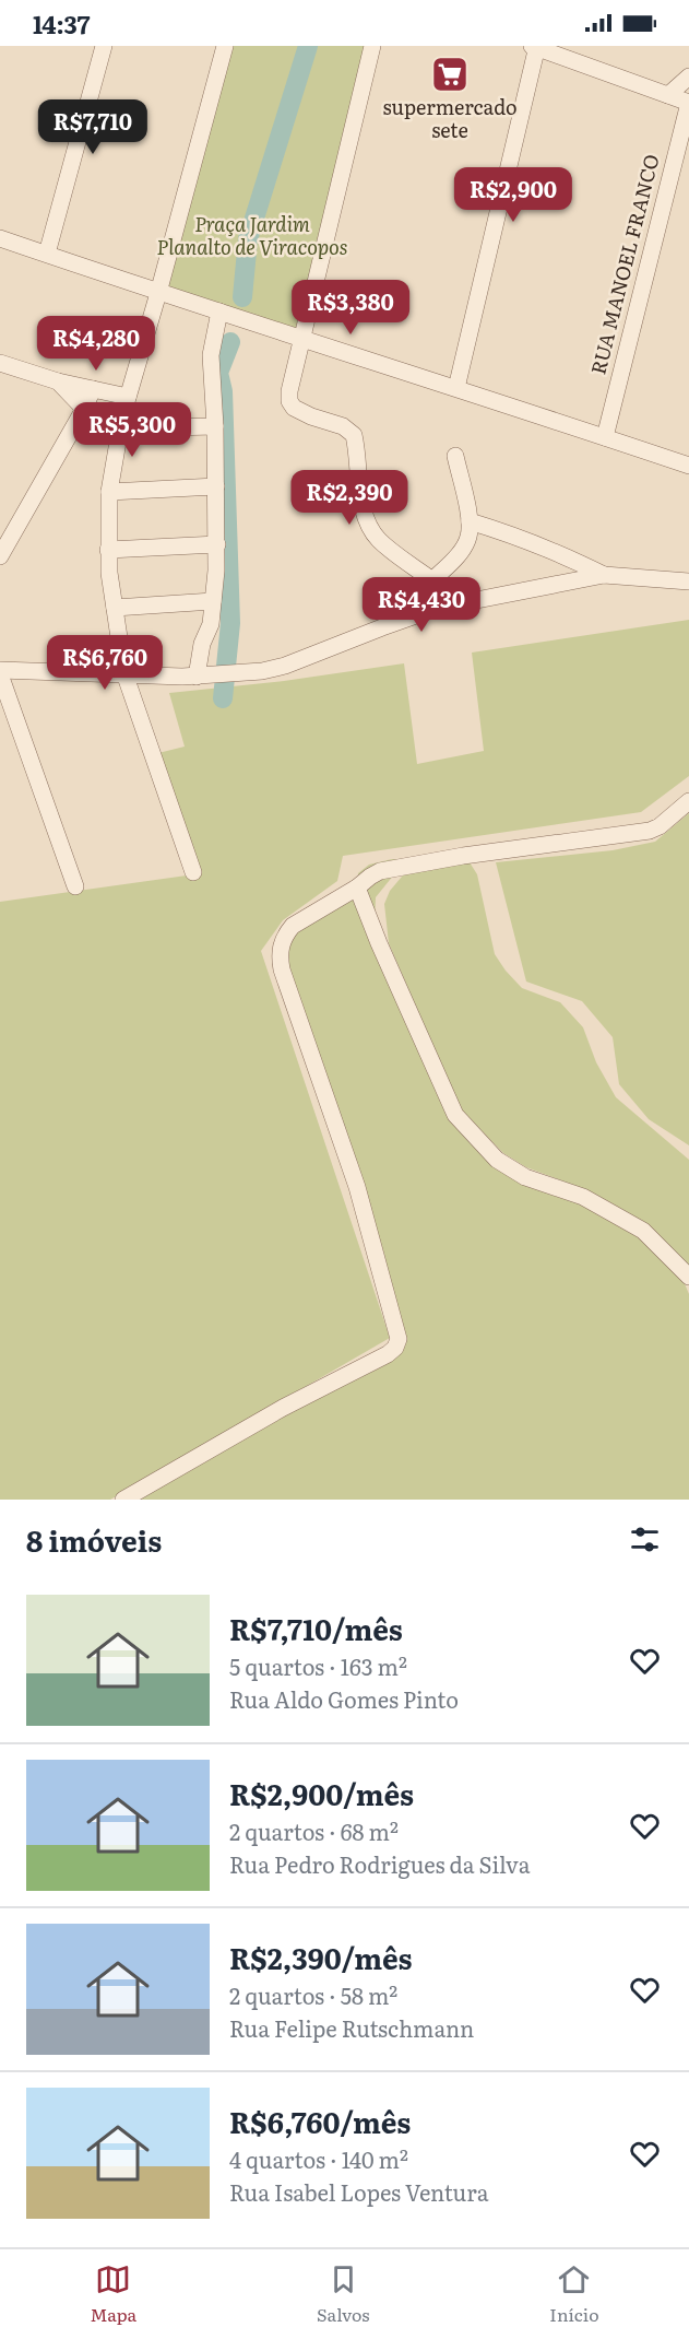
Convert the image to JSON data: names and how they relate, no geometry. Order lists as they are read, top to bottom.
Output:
{
  "streets": {
    "street": ["RUA MANOEL FRANCO"]
  },
  "parks": ["Praça Jardim Planalto de Viracopos"],
  "places": {
    "supermarket": ["supermercado sete"]
  },
  "page": {
    "status": "14:37",
    "price": [
      "R$7,710",
      "R$2,900",
      "R$3,380",
      "R$4,280",
      "R$5,300",
      "R$2,390",
      "R$4,430",
      "R$6,760"
    ],
    "heading": "8 imóveis",
    "list": [
      {
        "name": "R$7,710/mês",
        "note": "5 quartos · 163 m² · Rua Aldo Gomes Pinto"
      },
      {
        "name": "R$2,900/mês",
        "note": "2 quartos · 68 m² · Rua Pedro Rodrigues da Silva"
      },
      {
        "name": "R$2,390/mês",
        "note": "2 quartos · 58 m² · Rua Felipe Rutschmann"
      },
      {
        "name": "R$6,760/mês",
        "note": "4 quartos · 140 m² · Rua Isabel Lopes Ventura"
      }
    ],
    "tabs": ["Mapa", "Salvos", "Início"]
  }
}
